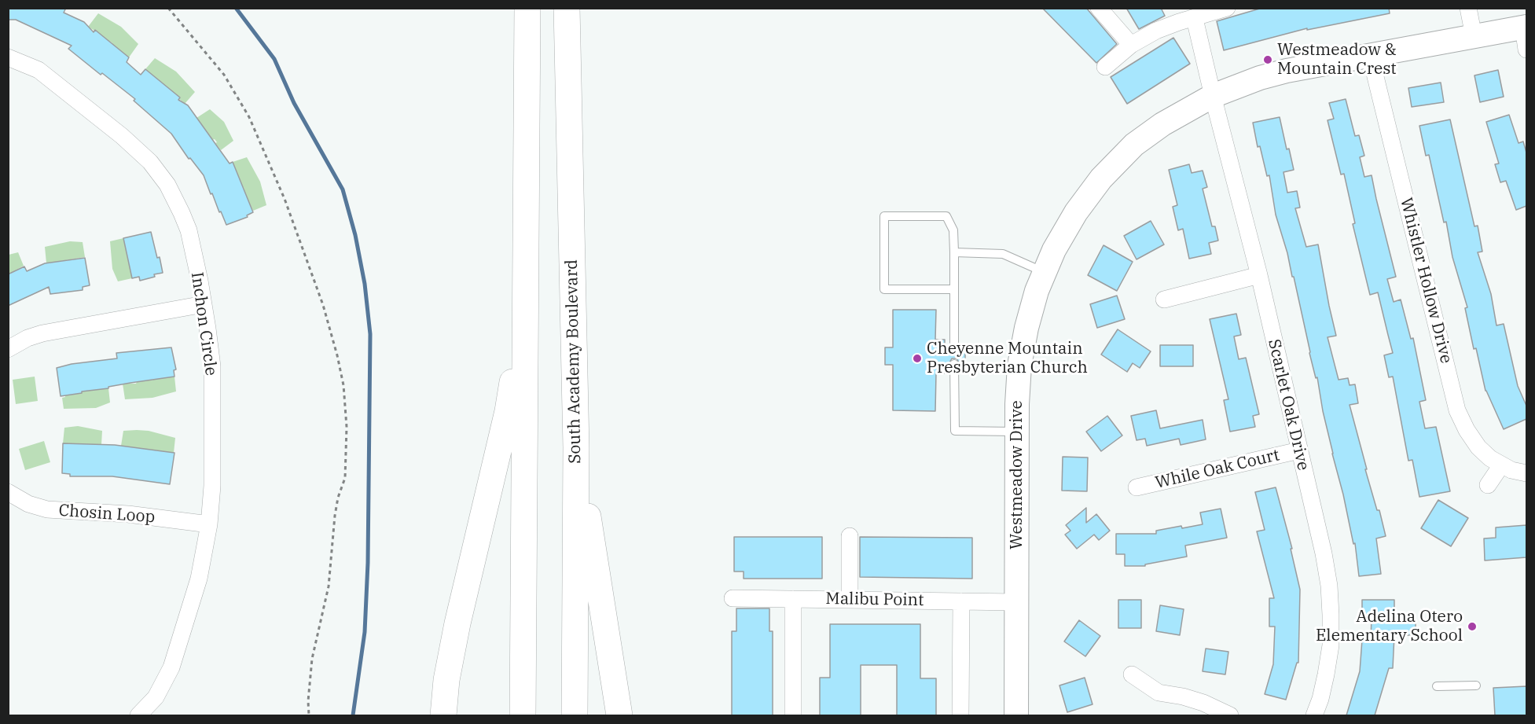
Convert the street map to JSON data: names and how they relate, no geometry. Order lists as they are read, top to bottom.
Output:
{
  "streets": {
    "highway": ["South Academy Boulevard"],
    "street": [
      "Whistler Hollow Drive",
      "Inchon Circle",
      "Scarlet Oak Drive",
      "While Oak Court",
      "Westmeadow Drive",
      "Chosin Loop",
      "Malibu Point"
    ]
  },
  "crossings": [
    ["Whistler Hollow Drive", "Westmeadow Drive"],
    ["Inchon Circle", "Chosin Loop"],
    ["Scarlet Oak Drive", "While Oak Court"],
    ["Scarlet Oak Drive", "Westmeadow Drive"],
    ["Westmeadow Drive", "Malibu Point"]
  ],
  "places": ["Westmeadow & Mountain Crest", "Cheyenne Mountain Presbyterian Church", "Adelina Otero Elementary School"]
}
